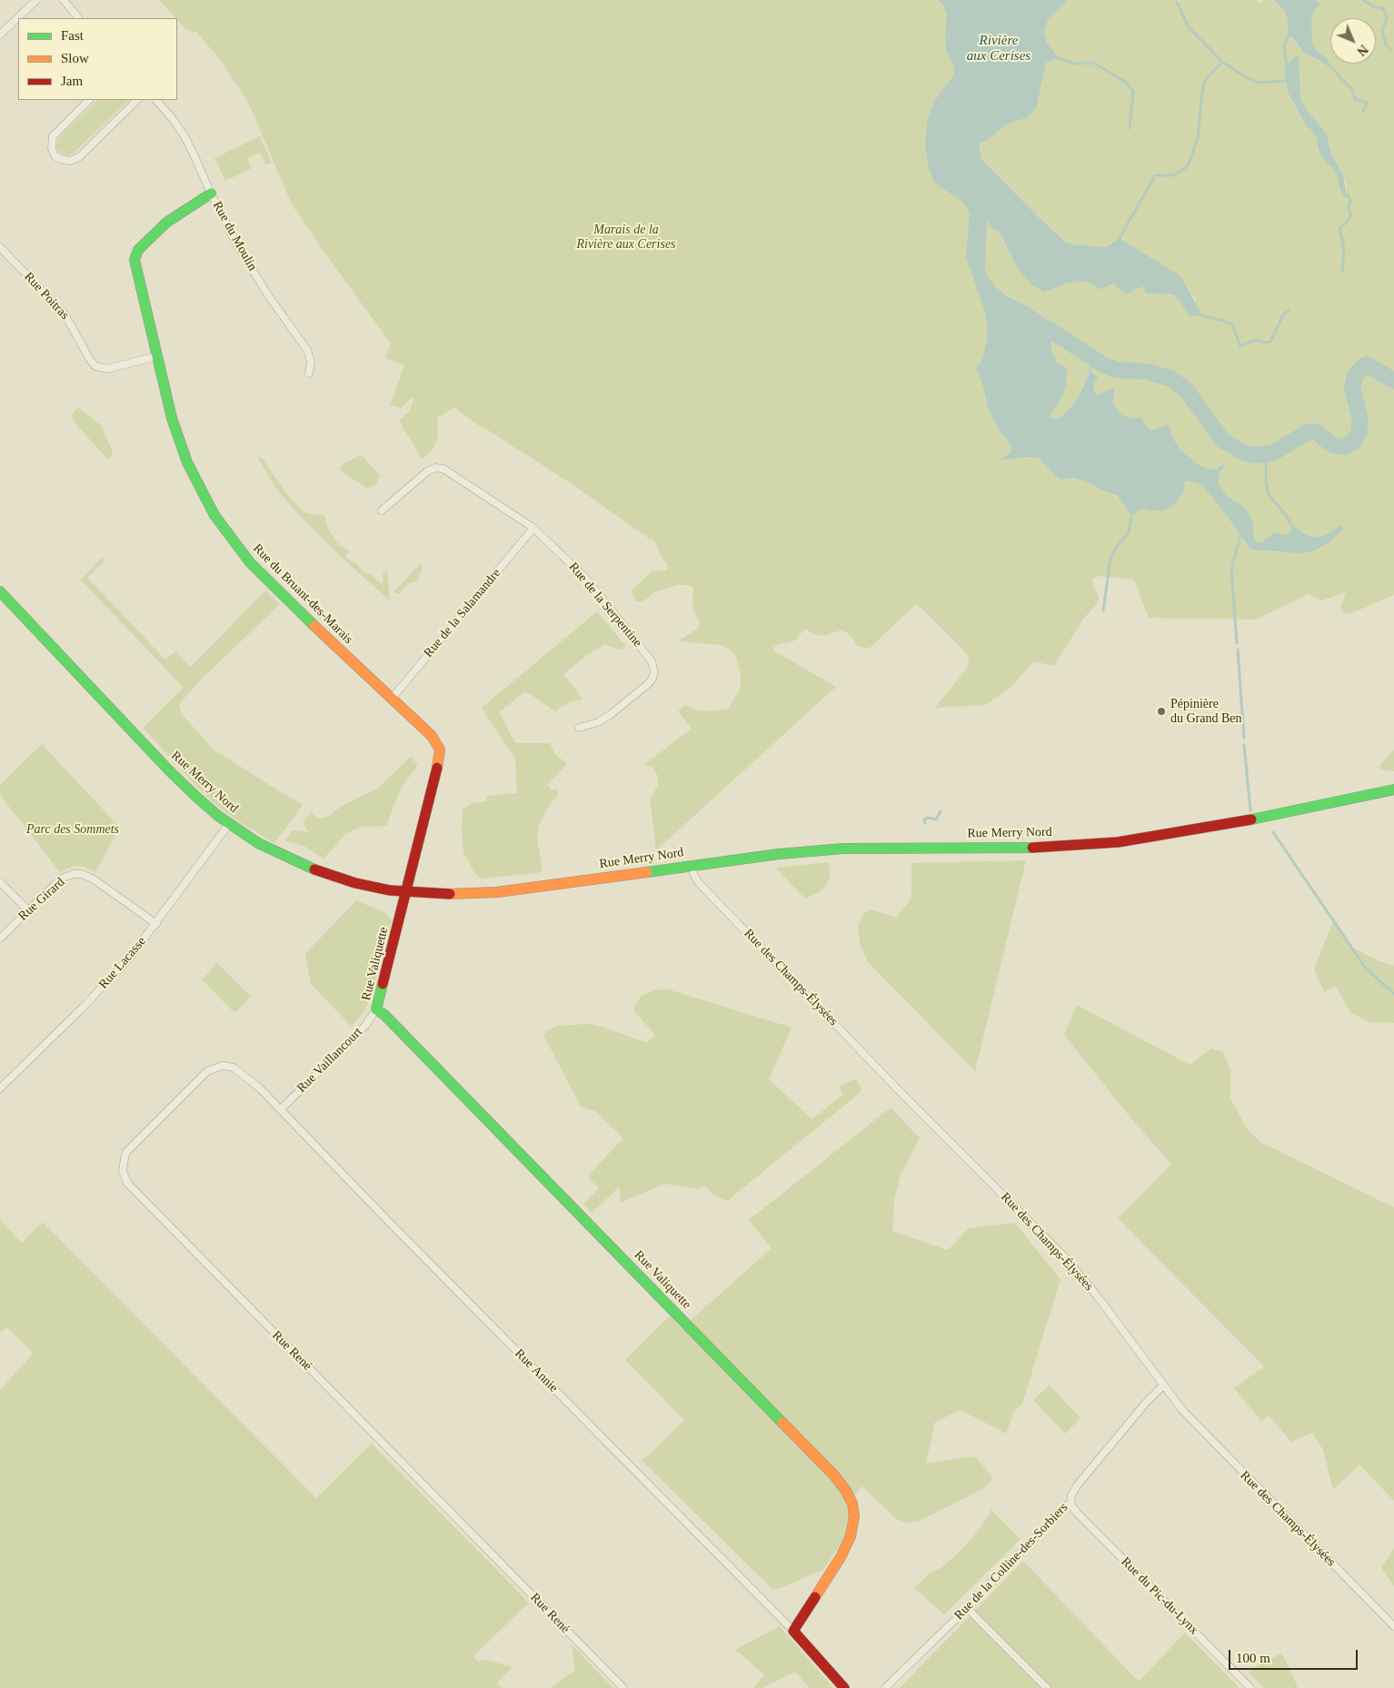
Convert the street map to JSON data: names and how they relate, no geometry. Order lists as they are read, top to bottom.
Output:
{
  "streets": {
    "street": [
      "Rue du Moulin",
      "Rue Poitras",
      "Rue du Bruant-des-Marais",
      "Rue de la Serpentine",
      "Rue de la Salamandre",
      "Rue Merry Nord",
      "Rue Girard",
      "Rue Lacasse",
      "Rue Valiquette",
      "Rue des Champs-Élysées",
      "Rue Vaillancourt",
      "Rue René",
      "Rue Annie",
      "Rue de la Colline-des-Sorbiers",
      "Rue du Pic-du-Lynx"
    ]
  },
  "crossings": [
    ["Rue du Moulin", "Rue du Bruant-des-Marais"],
    ["Rue Poitras", "Rue du Bruant-des-Marais"],
    ["Rue du Bruant-des-Marais", "Rue de la Salamandre"],
    ["Rue du Bruant-des-Marais", "Rue Merry Nord"],
    ["Rue du Bruant-des-Marais", "Rue Valiquette"],
    ["Rue de la Serpentine", "Rue de la Salamandre"],
    ["Rue Merry Nord", "Rue Lacasse"],
    ["Rue Merry Nord", "Rue Valiquette"],
    ["Rue Merry Nord", "Rue des Champs-Élysées"],
    ["Rue Girard", "Rue Lacasse"],
    ["Rue Valiquette", "Rue Vaillancourt"],
    ["Rue Valiquette", "Rue Annie"],
    ["Rue des Champs-Élysées", "Rue de la Colline-des-Sorbiers"],
    ["Rue Vaillancourt", "Rue René"],
    ["Rue Vaillancourt", "Rue Annie"],
    ["Rue René", "Rue Annie"],
    ["Rue de la Colline-des-Sorbiers", "Rue du Pic-du-Lynx"]
  ],
  "water": ["Rivière aux Cerises"],
  "parks": ["Marais de la Rivière aux Cerises", "Parc des Sommets"],
  "places": ["Pépinière du Grand Ben"],
  "legend": ["Fast", "Slow", "Jam"],
  "scale_bar": "100 m",
  "north": "bottom right"
}
